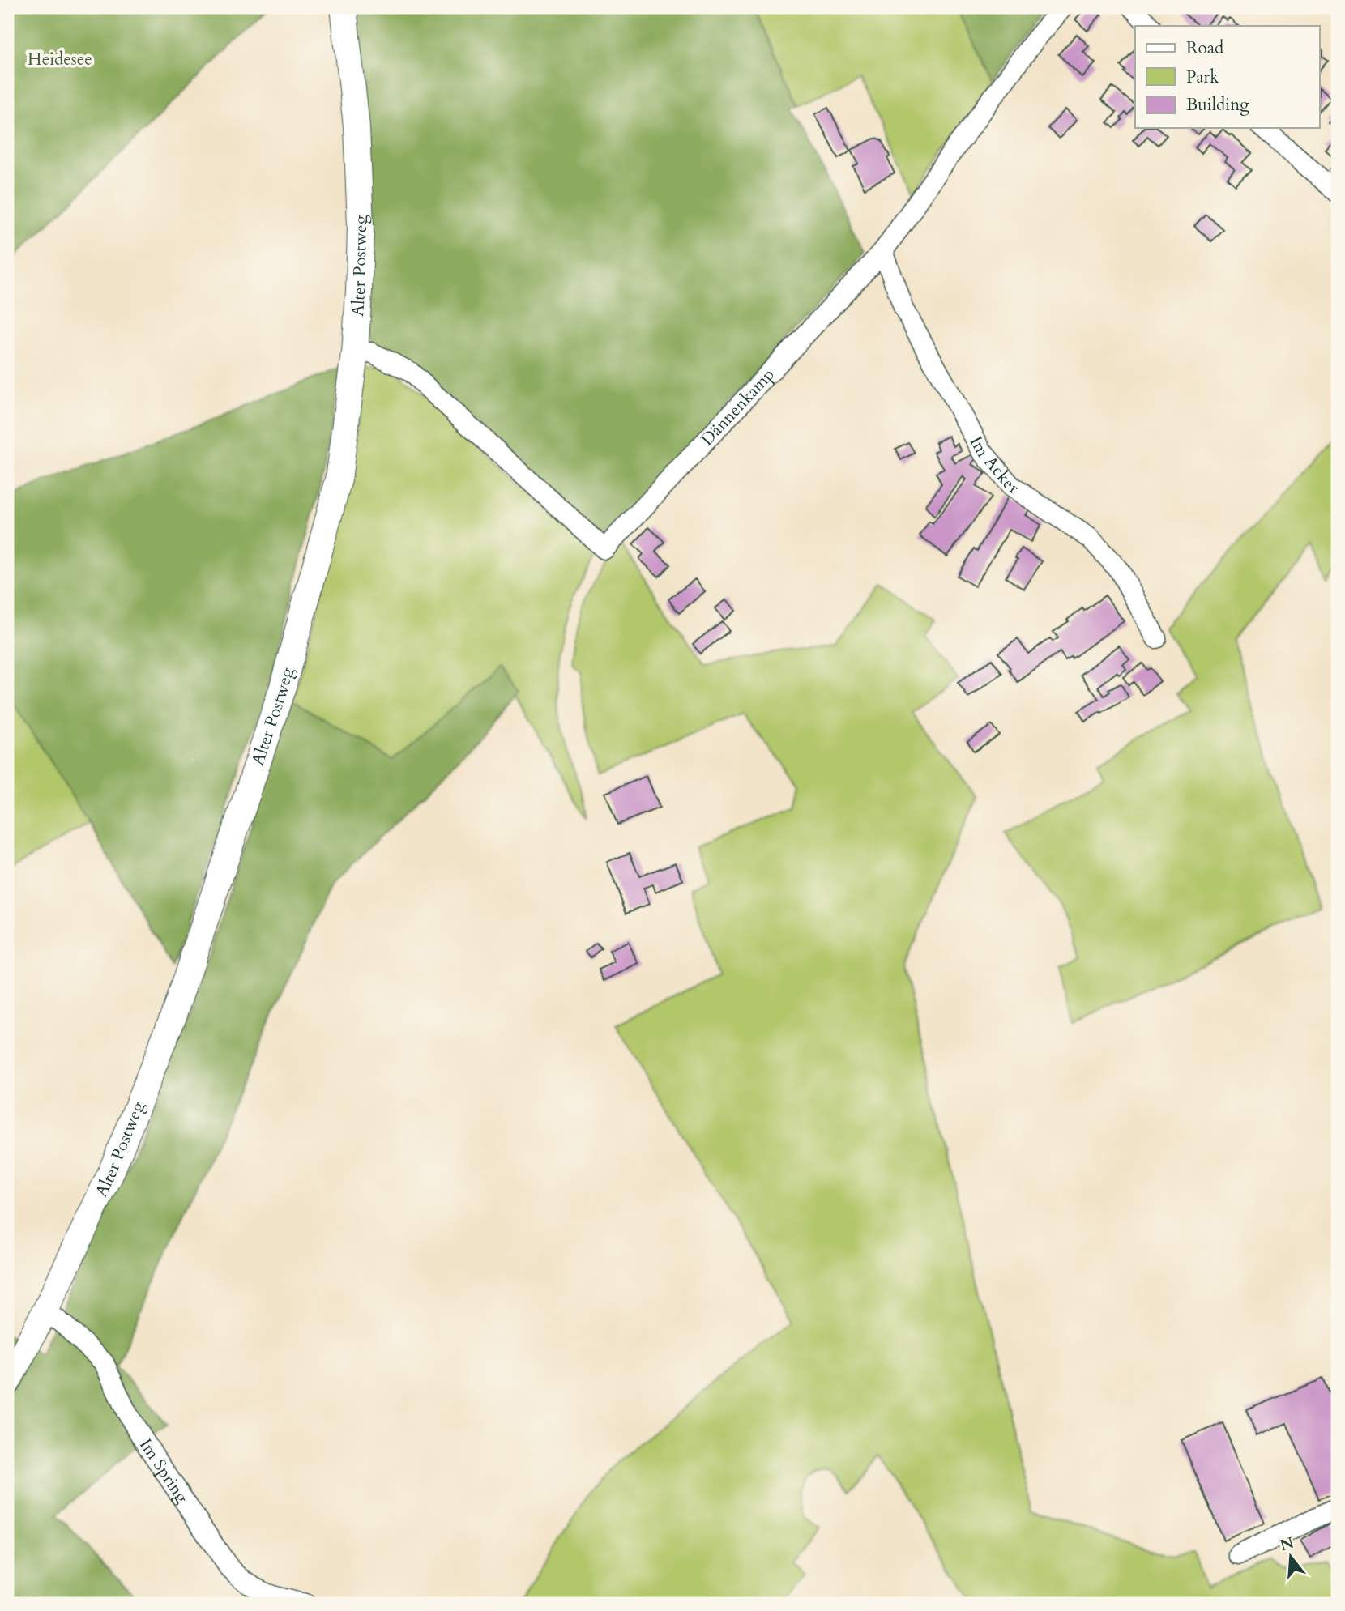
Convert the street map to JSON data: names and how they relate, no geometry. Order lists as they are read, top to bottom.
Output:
{
  "streets": {
    "main road": ["Alter Postweg"],
    "street": ["Dännenkamp", "Im Acker", "Im Spring"]
  },
  "crossings": [
    ["Alter Postweg", "Dännenkamp"],
    ["Alter Postweg", "Im Spring"],
    ["Dännenkamp", "Im Acker"]
  ],
  "parks": ["Heidesee"],
  "legend": ["Road", "Park", "Building"],
  "north": "top"
}
